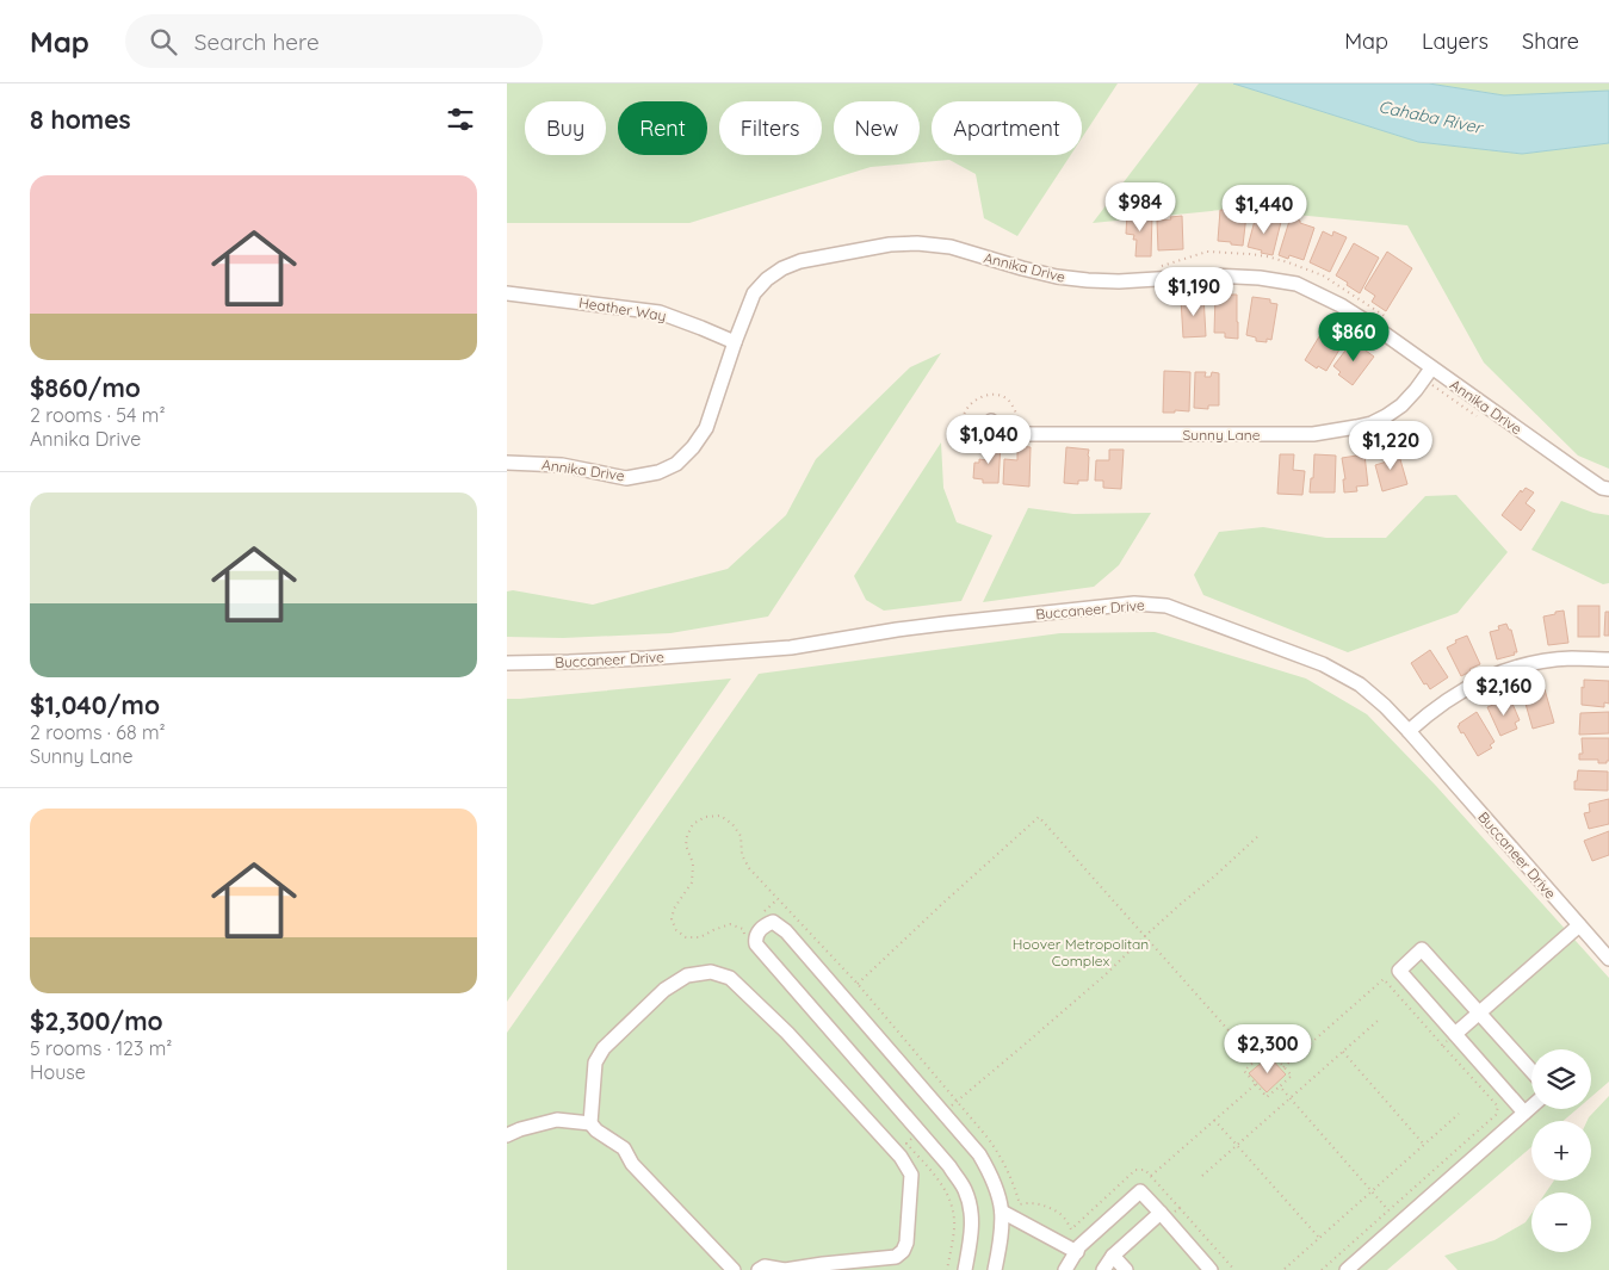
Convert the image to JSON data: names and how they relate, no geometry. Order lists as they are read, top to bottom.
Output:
{
  "streets": {
    "street": [
      "Annika Drive",
      "Heather Way",
      "Sunny Lane",
      "Buccaneer Drive"
    ]
  },
  "crossings": [
    ["Annika Drive", "Heather Way"],
    ["Annika Drive", "Sunny Lane"]
  ],
  "water": ["Cahaba River"],
  "parks": ["Hoover Metropolitan Complex"],
  "page": {
    "header": "Map",
    "search": "Search here",
    "nav": ["Map", "Layers", "Share"],
    "heading": "8 homes",
    "chip": [
      "Buy",
      "Rent",
      "Filters",
      "New",
      "Apartment"
    ],
    "list": [
      {
        "name": "$860/mo",
        "note": "2 rooms · 54 m² · Annika Drive"
      },
      {
        "name": "$1,040/mo",
        "note": "2 rooms · 68 m² · Sunny Lane"
      },
      {
        "name": "$2,300/mo",
        "note": "5 rooms · 123 m² · House"
      }
    ],
    "price": [
      "$984",
      "$1,440",
      "$1,190",
      "$860",
      "$1,040",
      "$1,220",
      "$2,160",
      "$2,300"
    ],
    "map_buttons": ["+", "−"]
  }
}
